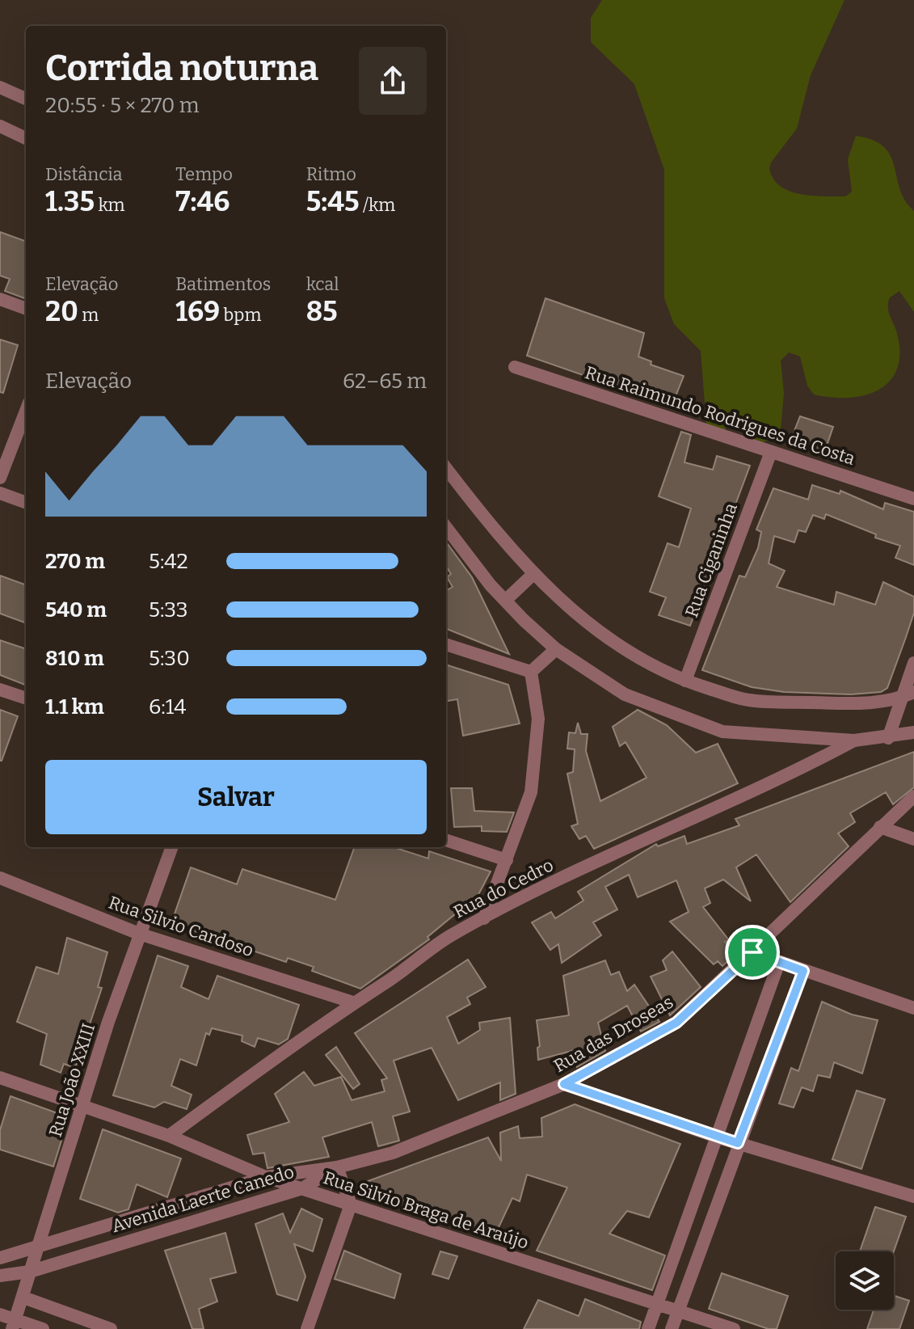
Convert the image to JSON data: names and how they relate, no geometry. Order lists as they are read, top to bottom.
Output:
{
  "streets": {
    "street": [
      "Rua Raimundo Rodrigues da Costa",
      "Rua Ciganinha",
      "Rua do Cedro",
      "Rua Silvio Cardoso",
      "Rua das Droseas",
      "Rua João XXIII",
      "Avenida Laerte Canedo",
      "Rua Silvio Braga de Araújo"
    ]
  },
  "crossings": [
    ["Rua Raimundo Rodrigues da Costa", "Rua Ciganinha"],
    ["Rua do Cedro", "Rua Silvio Cardoso"],
    ["Rua do Cedro", "Rua Silvio Braga de Araújo"],
    ["Rua Silvio Cardoso", "Rua João XXIII"],
    ["Rua das Droseas", "Avenida Laerte Canedo"],
    ["Rua João XXIII", "Avenida Laerte Canedo"],
    ["Rua João XXIII", "Rua Silvio Braga de Araújo"],
    ["Avenida Laerte Canedo", "Rua Silvio Braga de Araújo"]
  ],
  "page": {
    "heading": ["Corrida noturna", "20:55 · 5 × 270 m"],
    "stats": [
      ["Distância", "1.35 km"],
      ["Tempo", "7:46"],
      ["Ritmo", "5:45 /km"],
      ["Elevação", "20 m"],
      ["Batimentos", "169 bpm"],
      ["kcal", "85"]
    ],
    "chart": ["Elevação", "62–65 m"],
    "list": [
      {
        "name": "270 m",
        "note": "5:42"
      },
      {
        "name": "540 m",
        "note": "5:33"
      },
      {
        "name": "810 m",
        "note": "5:30"
      },
      {
        "name": "1.1 km",
        "note": "6:14"
      }
    ],
    "buttons": "Salvar"
  }
}
